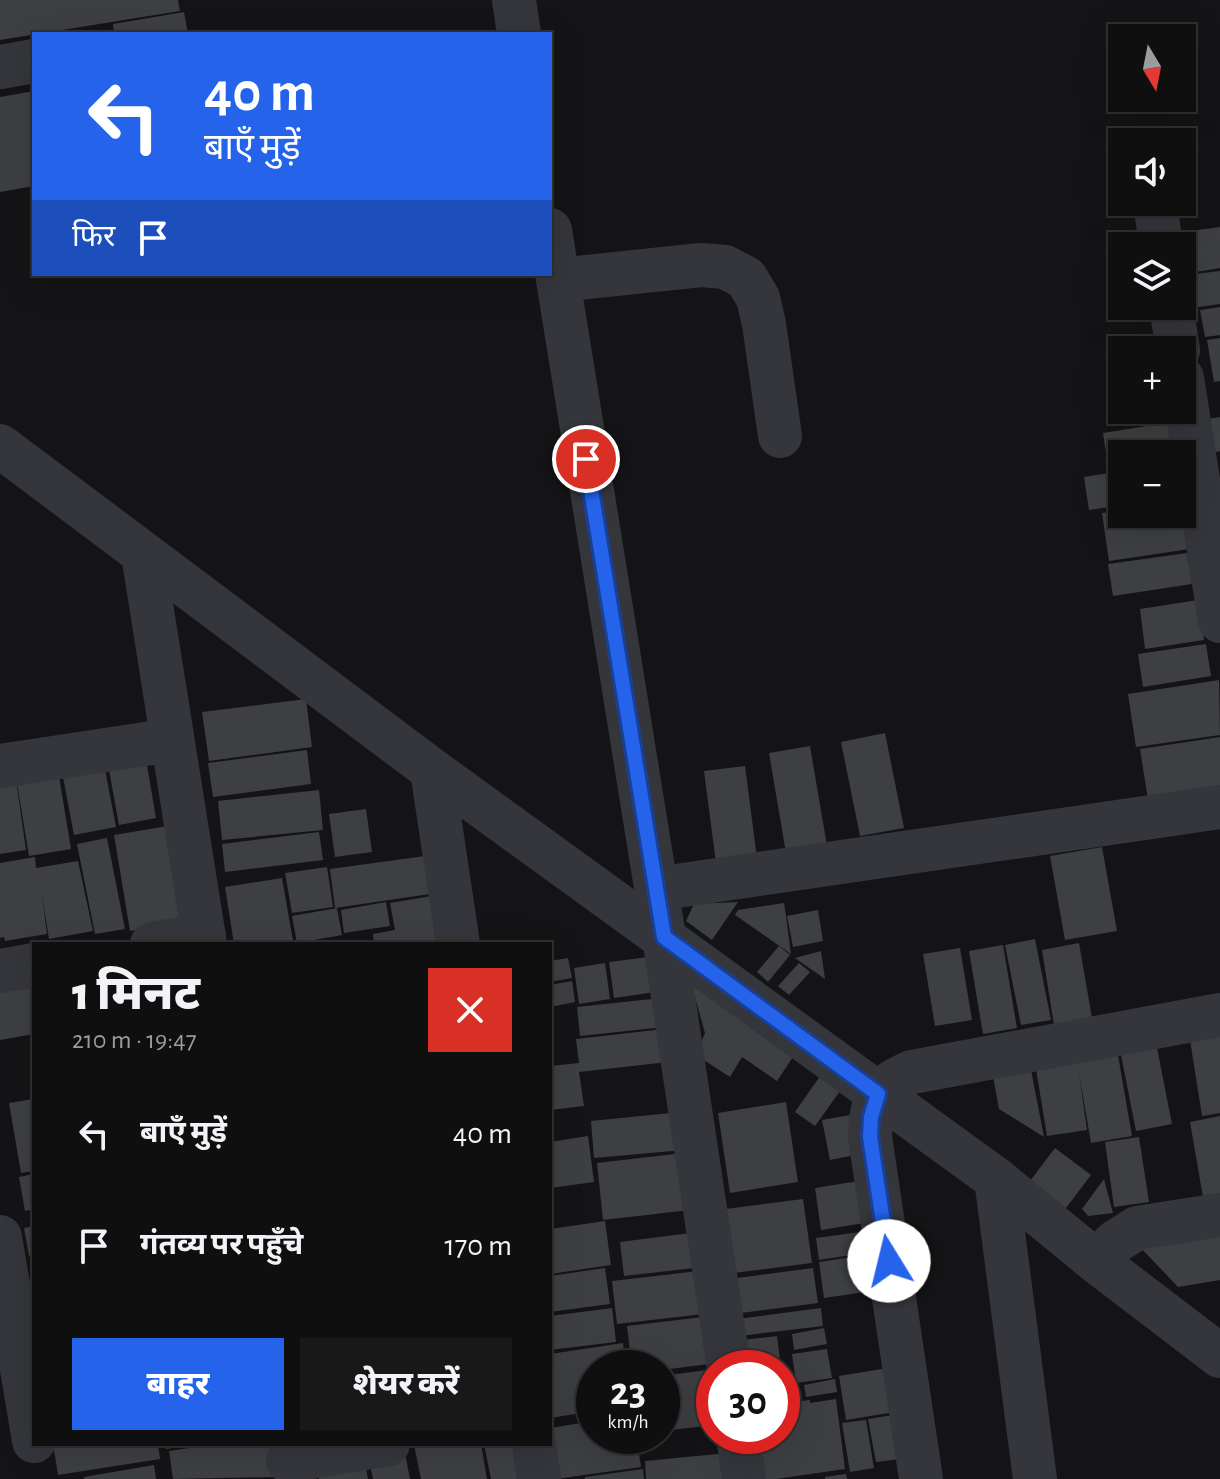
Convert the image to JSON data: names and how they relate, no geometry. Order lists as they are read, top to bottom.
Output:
{
  "north": "bottom",
  "page": {
    "map_buttons": ["+", "−"],
    "turn": ["40 m", "बाएँ मुड़ें"],
    "then": "फिर",
    "heading": ["1 मिनट", "210 m · 19:47"],
    "list": [
      {
        "name": "बाएँ मुड़ें",
        "value": "40 m"
      },
      {
        "name": "गंतव्य पर पहुँचे",
        "value": "170 m"
      }
    ],
    "buttons": ["बाहर", "शेयर करें"],
    "speed": "23 km/h",
    "limit": "30"
  }
}
